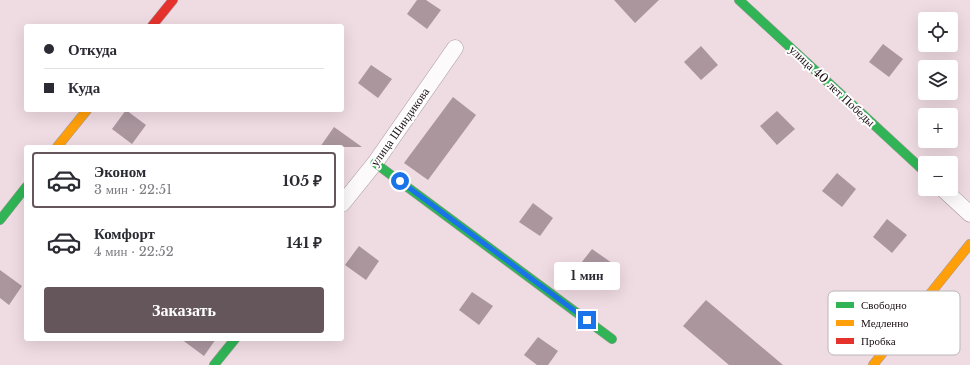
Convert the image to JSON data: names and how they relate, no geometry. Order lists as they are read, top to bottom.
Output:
{
  "streets": {
    "street": ["улица 40 лет Победы", "улица Шиндикова"]
  },
  "legend": ["Свободно", "Медленно", "Пробка"],
  "page": {
    "map_buttons": ["+", "−"],
    "banner": ["Откуда", "Куда"],
    "list": [
      {
        "name": "Эконом",
        "note": "3 мин · 22:51",
        "value": "105 ₽"
      },
      {
        "name": "Комфорт",
        "note": "4 мин · 22:52",
        "value": "141 ₽"
      }
    ],
    "bubble": "1 мин",
    "buttons": "Заказать"
  }
}
